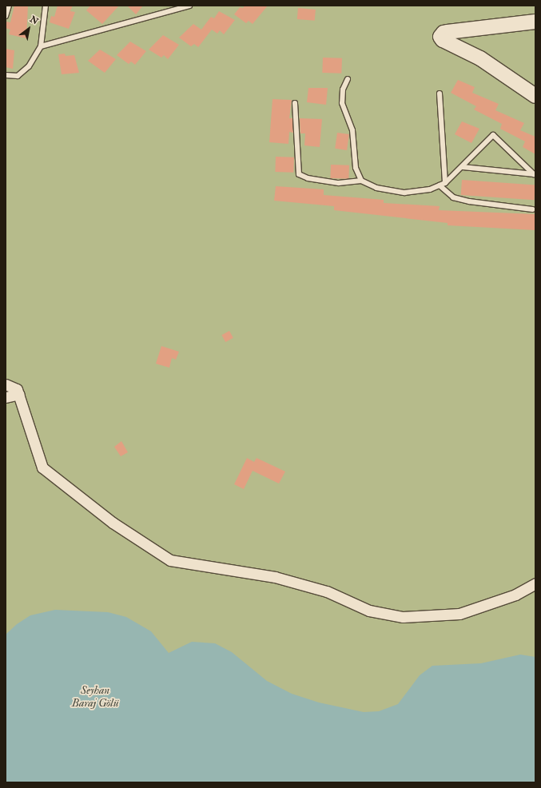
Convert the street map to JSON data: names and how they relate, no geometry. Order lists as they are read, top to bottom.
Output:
{
  "water": ["Seyhan Baraj Gölü"],
  "north": "top right"
}
